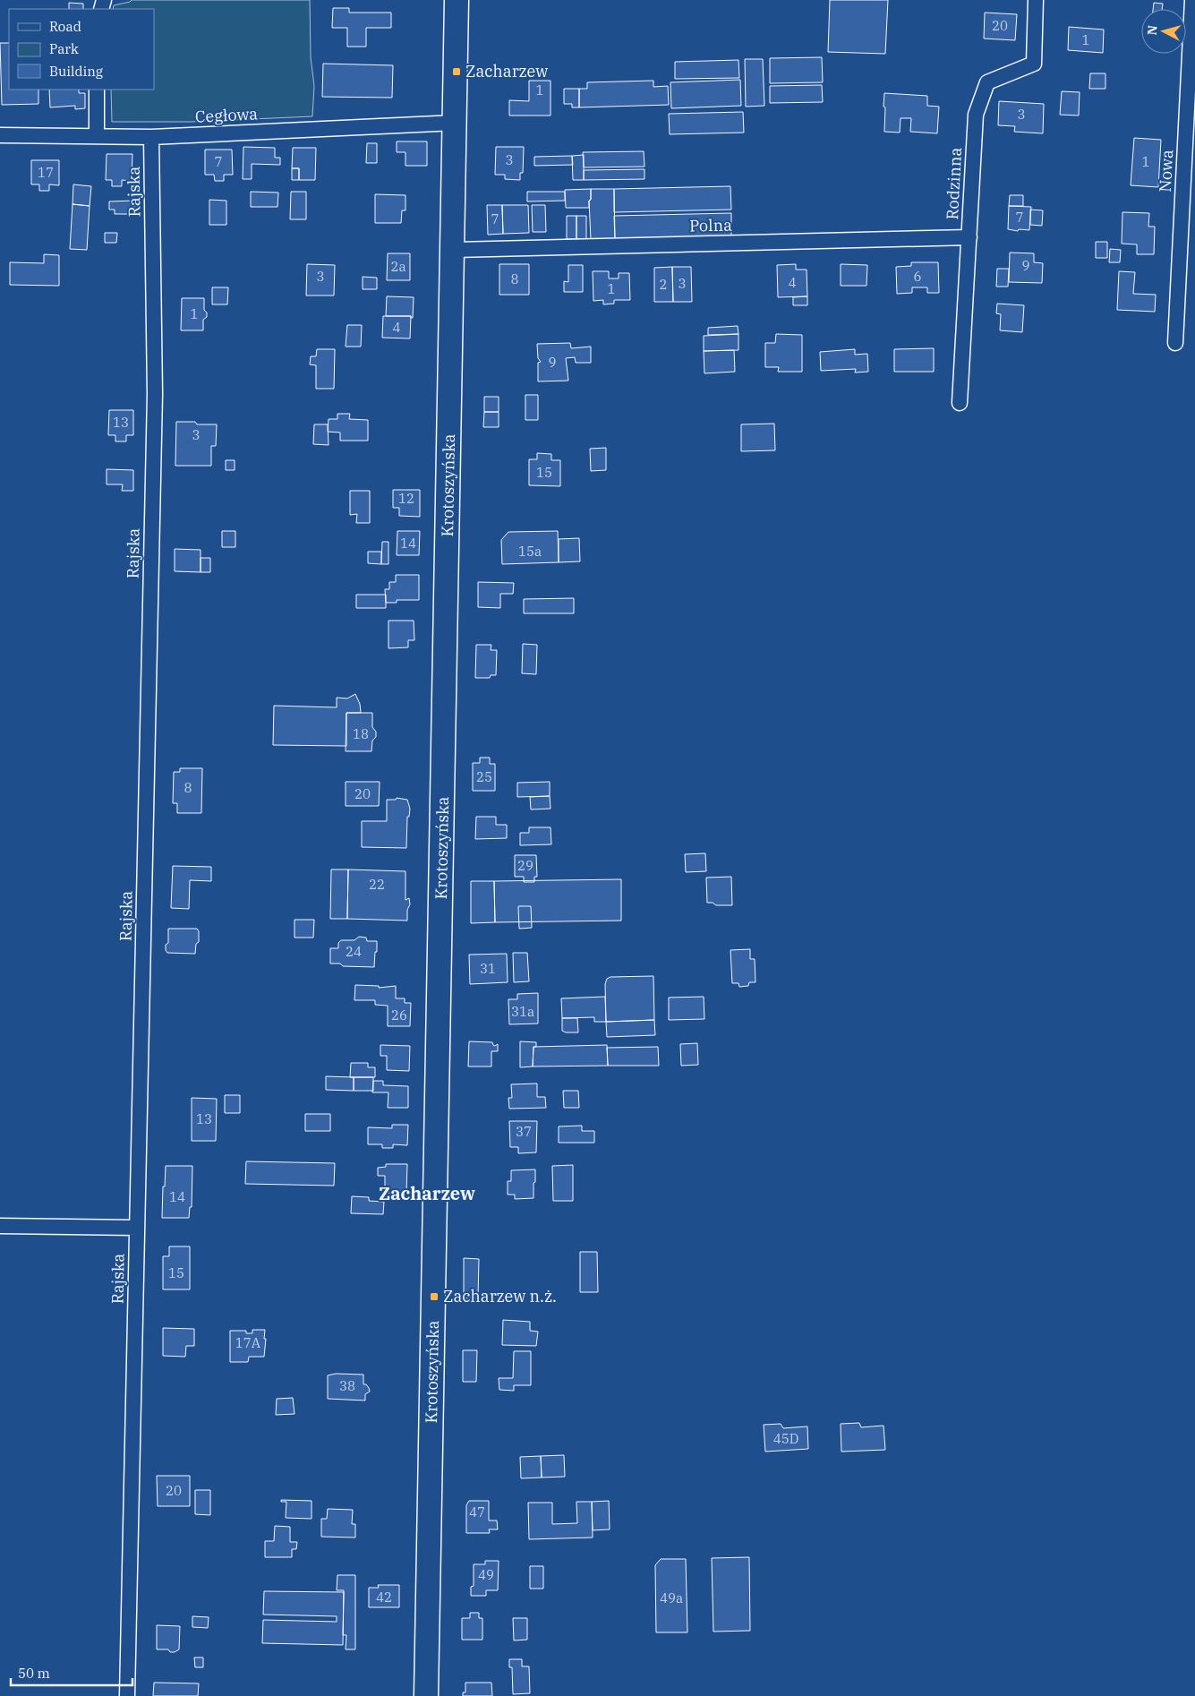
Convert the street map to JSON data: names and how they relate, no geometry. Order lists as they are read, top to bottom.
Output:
{
  "streets": {
    "main road": ["Krotoszyńska"],
    "street": [
      "Cegłowa",
      "Nowa",
      "Rodzinna",
      "Rajska",
      "Polna"
    ]
  },
  "crossings": [
    ["Cegłowa", "Rajska"],
    ["Cegłowa", "Krotoszyńska"],
    ["Rodzinna", "Polna"],
    ["Polna", "Krotoszyńska"]
  ],
  "districts": ["Zacharzew"],
  "places": {
    "transit": ["Zacharzew", "Zacharzew n.ż."]
  },
  "house_numbers": [
    "20",
    "1",
    "1",
    "3",
    "3",
    "7",
    "1",
    "17",
    "7",
    "7",
    "9",
    "2a",
    "3",
    "6",
    "8",
    "4",
    "3",
    "2",
    "1",
    "1",
    "4",
    "9",
    "13",
    "3",
    "15",
    "12",
    "14",
    "15a",
    "18",
    "25",
    "8",
    "20",
    "29",
    "22",
    "24",
    "31",
    "31a",
    "26",
    "13",
    "37",
    "14",
    "15",
    "17A",
    "38",
    "45D",
    "20",
    "47",
    "49",
    "42",
    "49a"
  ],
  "legend": ["Road", "Park", "Building"],
  "scale_bar": "50 m",
  "north": "left"
}
